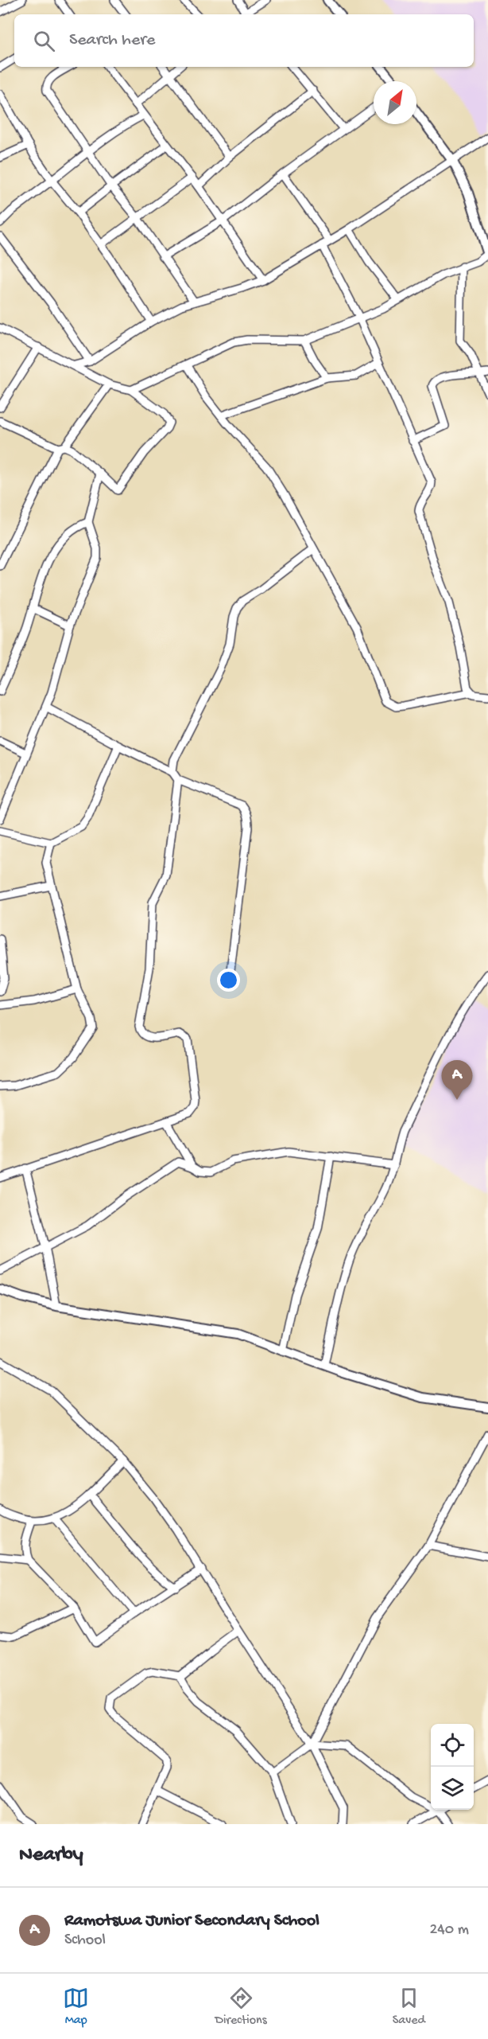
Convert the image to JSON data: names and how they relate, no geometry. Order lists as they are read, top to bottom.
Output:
{
  "north": "top right",
  "page": {
    "search": "Search here",
    "pins": "A",
    "heading": "Nearby",
    "list": [
      {
        "mark": "A",
        "name": "Ramotswa Junior Secondary School",
        "note": "School",
        "value": "240 m"
      }
    ],
    "nav": ["Map", "Directions", "Saved"]
  }
}
